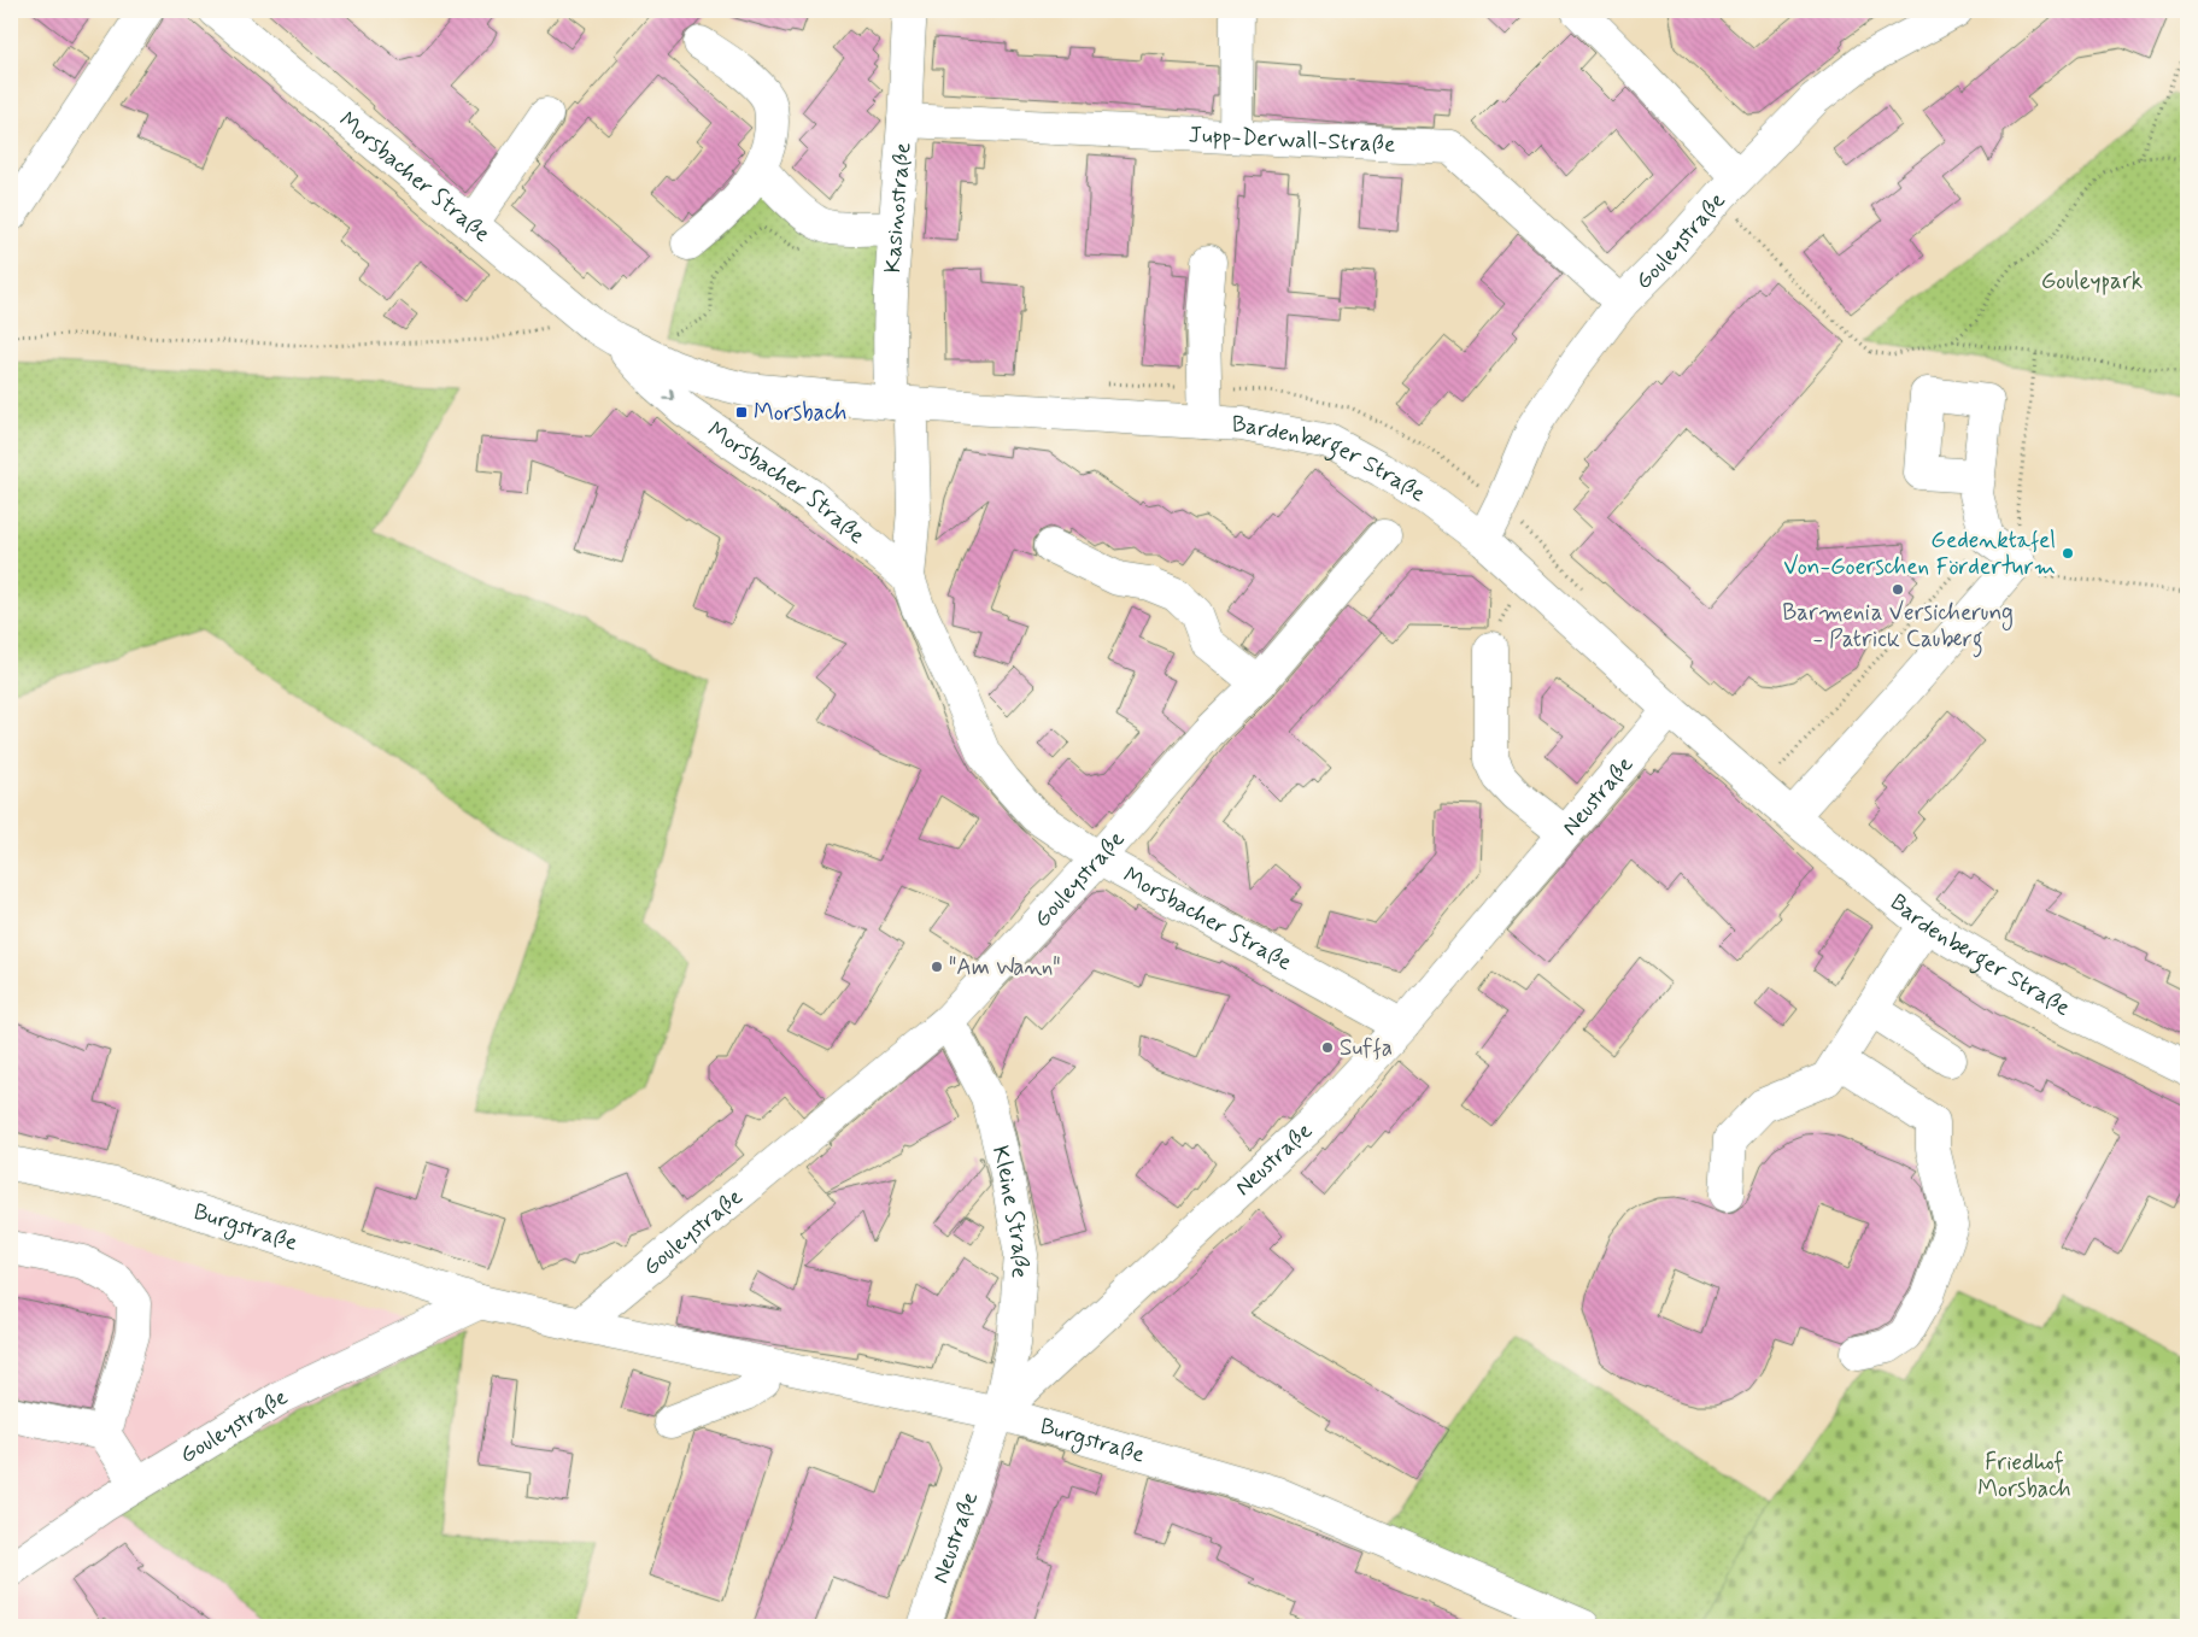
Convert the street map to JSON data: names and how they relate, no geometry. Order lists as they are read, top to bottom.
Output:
{
  "streets": {
    "street": [
      "Jupp-Derwall-Straße",
      "Morsbacher Straße",
      "Kasinostraße",
      "Gouleystraße",
      "Bardenberger Straße",
      "Neustraße",
      "Kleine Straße",
      "Burgstraße"
    ]
  },
  "crossings": [
    ["Jupp-Derwall-Straße", "Kasinostraße"],
    ["Jupp-Derwall-Straße", "Gouleystraße"],
    ["Morsbacher Straße", "Gouleystraße"],
    ["Morsbacher Straße", "Bardenberger Straße"],
    ["Morsbacher Straße", "Neustraße"],
    ["Kasinostraße", "Bardenberger Straße"],
    ["Gouleystraße", "Bardenberger Straße"],
    ["Gouleystraße", "Kleine Straße"],
    ["Gouleystraße", "Burgstraße"],
    ["Bardenberger Straße", "Neustraße"],
    ["Neustraße", "Kleine Straße"],
    ["Neustraße", "Burgstraße"],
    ["Kleine Straße", "Burgstraße"]
  ],
  "parks": ["Gouleypark", "Friedhof Morsbach"],
  "places": {
    "transit": ["Morsbach"],
    "other": [
      "Gedenktafel Von-Goerschen Förderturm",
      "Barmenia Versicherung - Patrick Cauberg",
      "\"Am Wann\"",
      "Suffa"
    ]
  }
}
